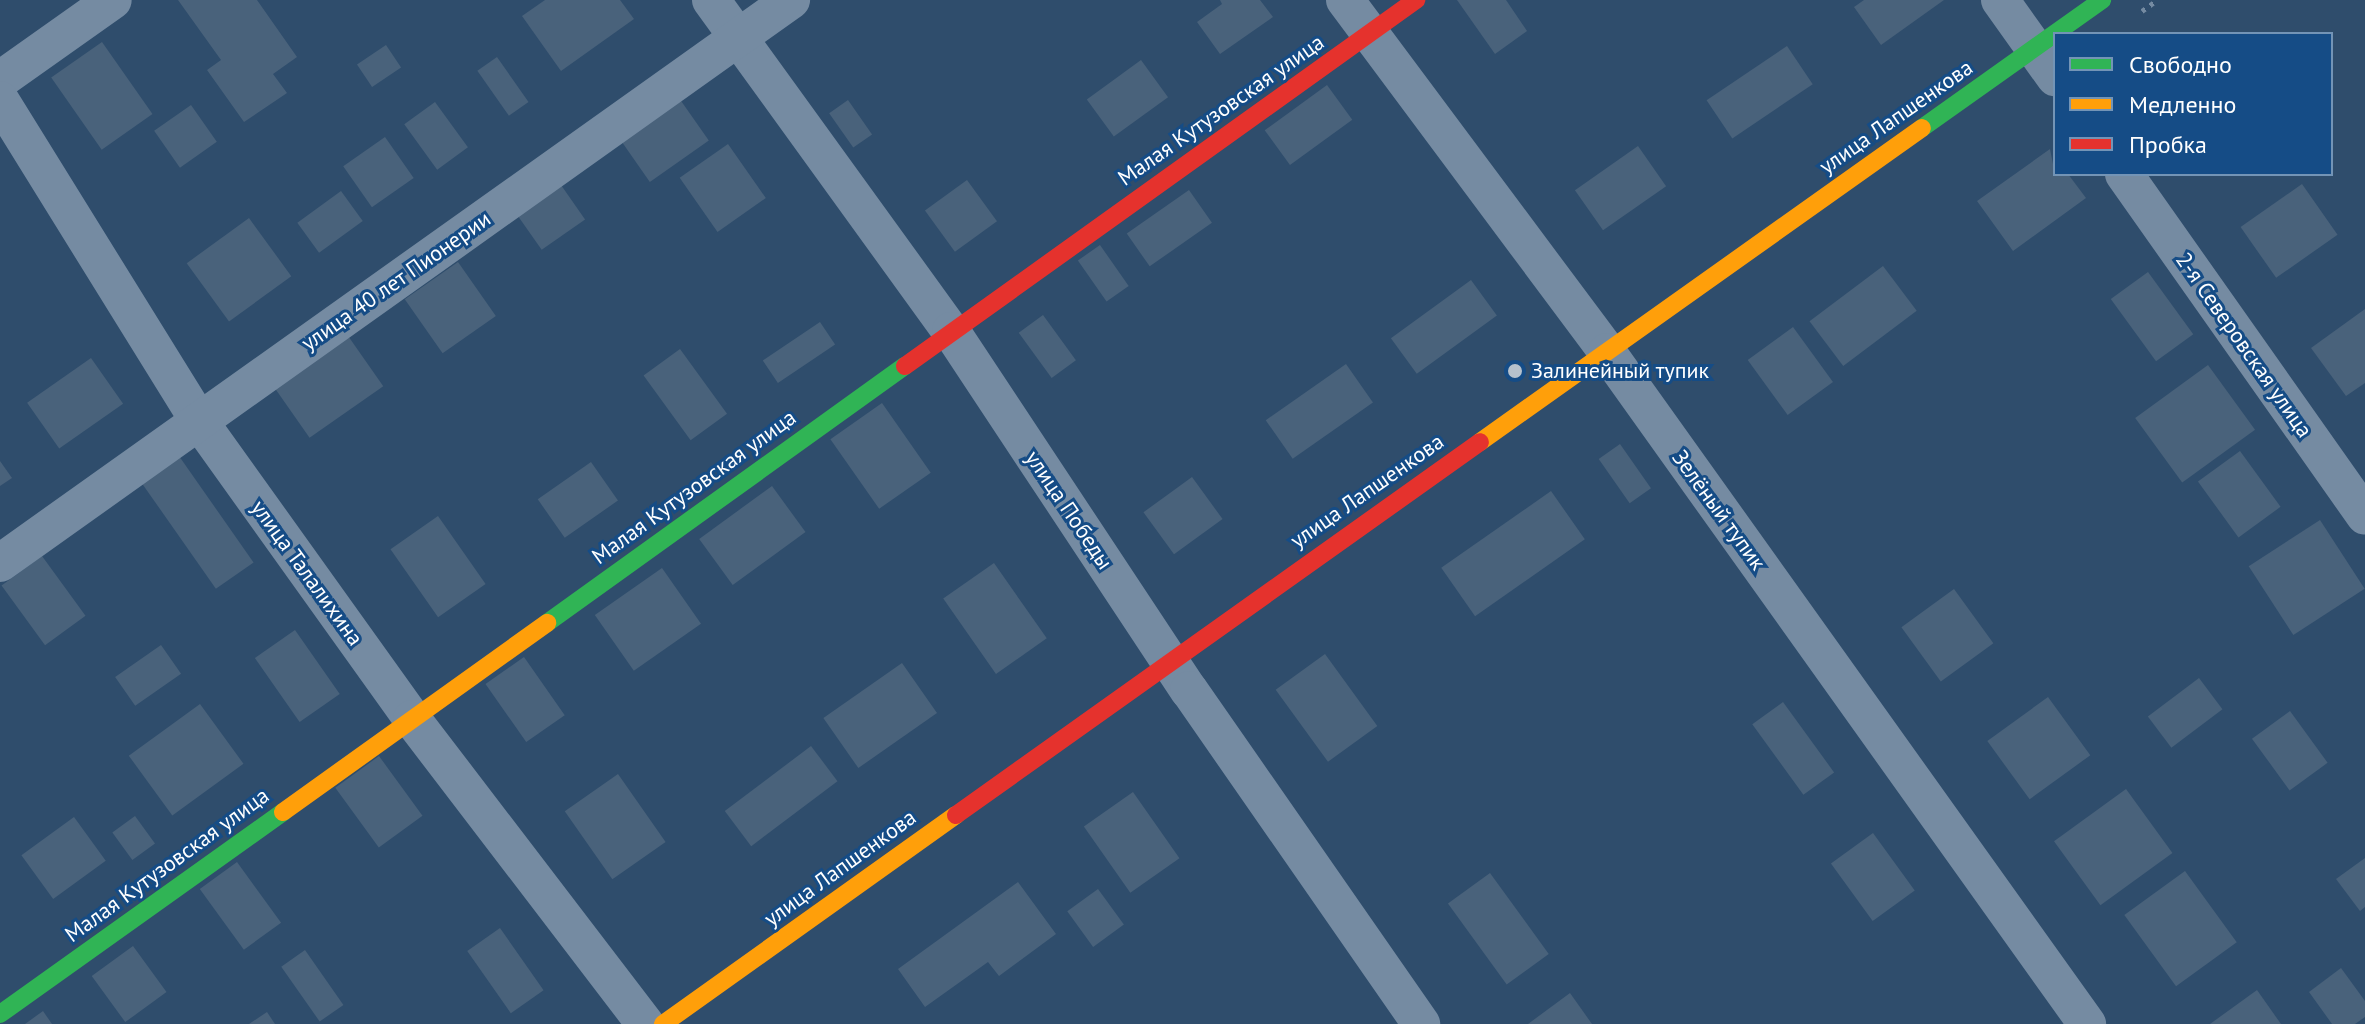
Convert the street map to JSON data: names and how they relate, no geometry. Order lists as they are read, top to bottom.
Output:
{
  "streets": {
    "street": [
      "Малая Кутузовская улица",
      "улица Лапшенкова",
      "улица 40 лет Пионерии",
      "2-я Северовская улица",
      "улица Победы",
      "Зелёный тупик",
      "улица Талалихина"
    ]
  },
  "crossings": [
    ["Малая Кутузовская улица", "улица Победы"],
    ["Малая Кутузовская улица", "Зелёный тупик"],
    ["Малая Кутузовская улица", "улица Талалихина"],
    ["улица Лапшенкова", "улица Победы"],
    ["улица Лапшенкова", "Зелёный тупик"],
    ["улица 40 лет Пионерии", "улица Победы"],
    ["улица 40 лет Пионерии", "улица Талалихина"]
  ],
  "places": ["Залинейный тупик"],
  "legend": ["Свободно", "Медленно", "Пробка"]
}
